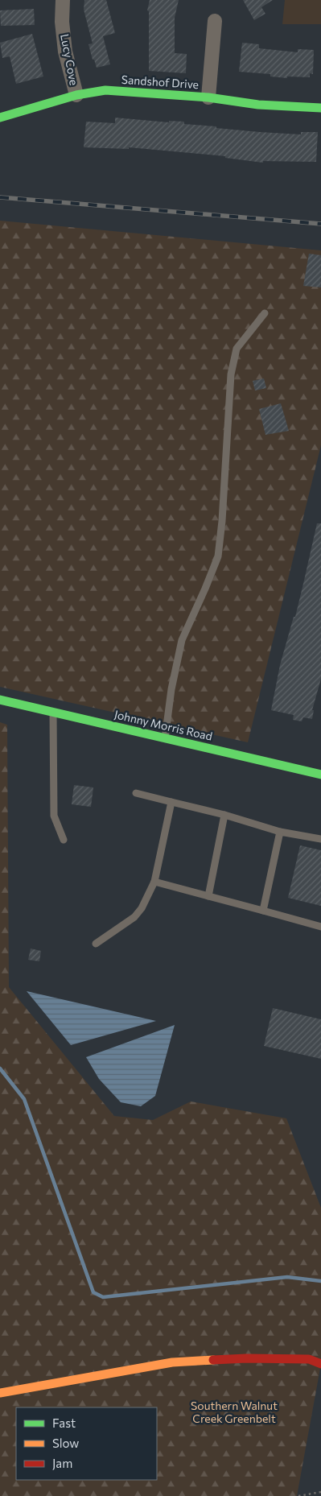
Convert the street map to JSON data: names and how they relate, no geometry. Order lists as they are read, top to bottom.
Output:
{
  "streets": {
    "street": ["Lucy Cove", "Sandshof Drive", "Johnny Morris Road"]
  },
  "crossings": [
    ["Lucy Cove", "Sandshof Drive"]
  ],
  "parks": ["Southern Walnut Creek Greenbelt"],
  "legend": ["Fast", "Slow", "Jam"]
}
